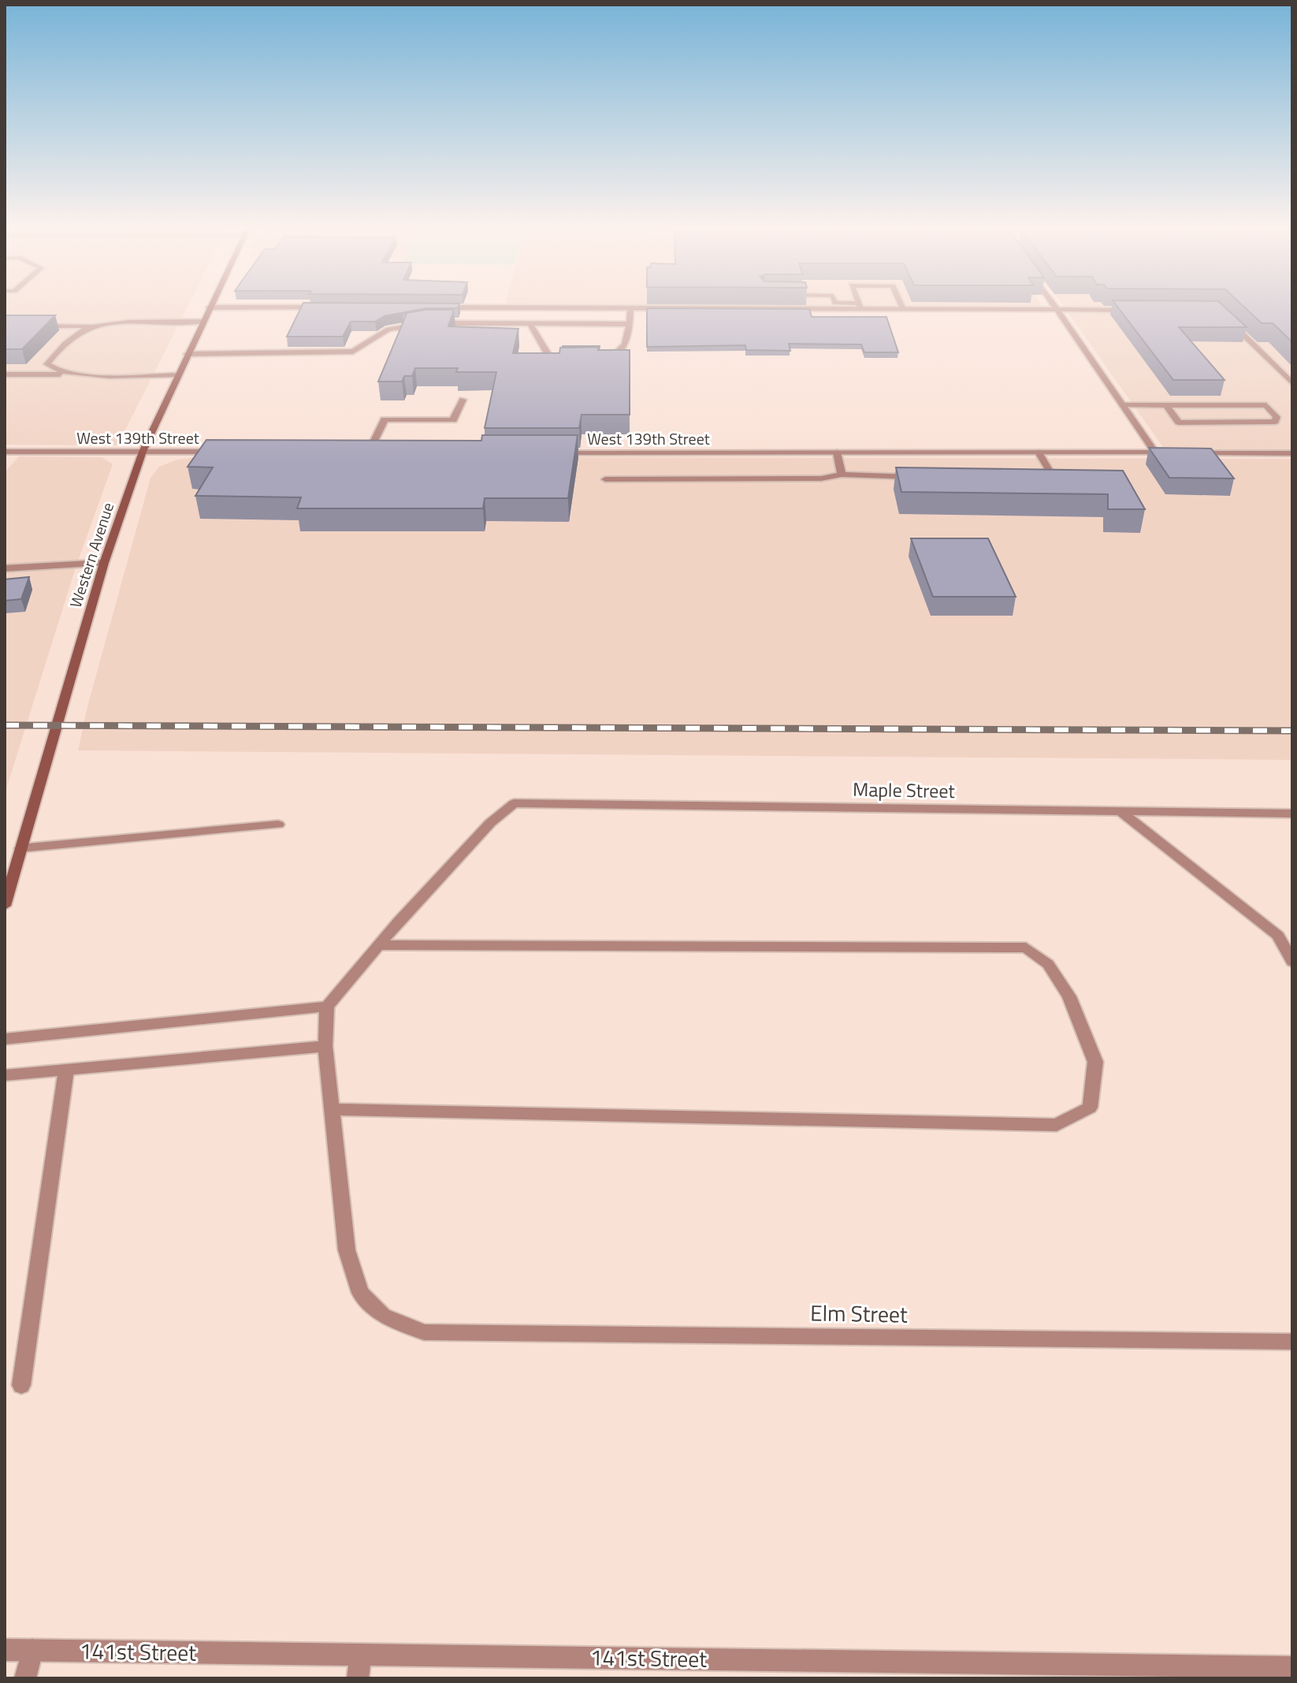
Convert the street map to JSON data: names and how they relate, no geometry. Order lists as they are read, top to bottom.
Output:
{
  "streets": {
    "main road": ["Western Avenue"],
    "street": [
      "West 139th Street",
      "Maple Street",
      "Elm Street",
      "141st Street"
    ]
  },
  "crossings": [
    ["West 139th Street", "Western Avenue"]
  ]
}
